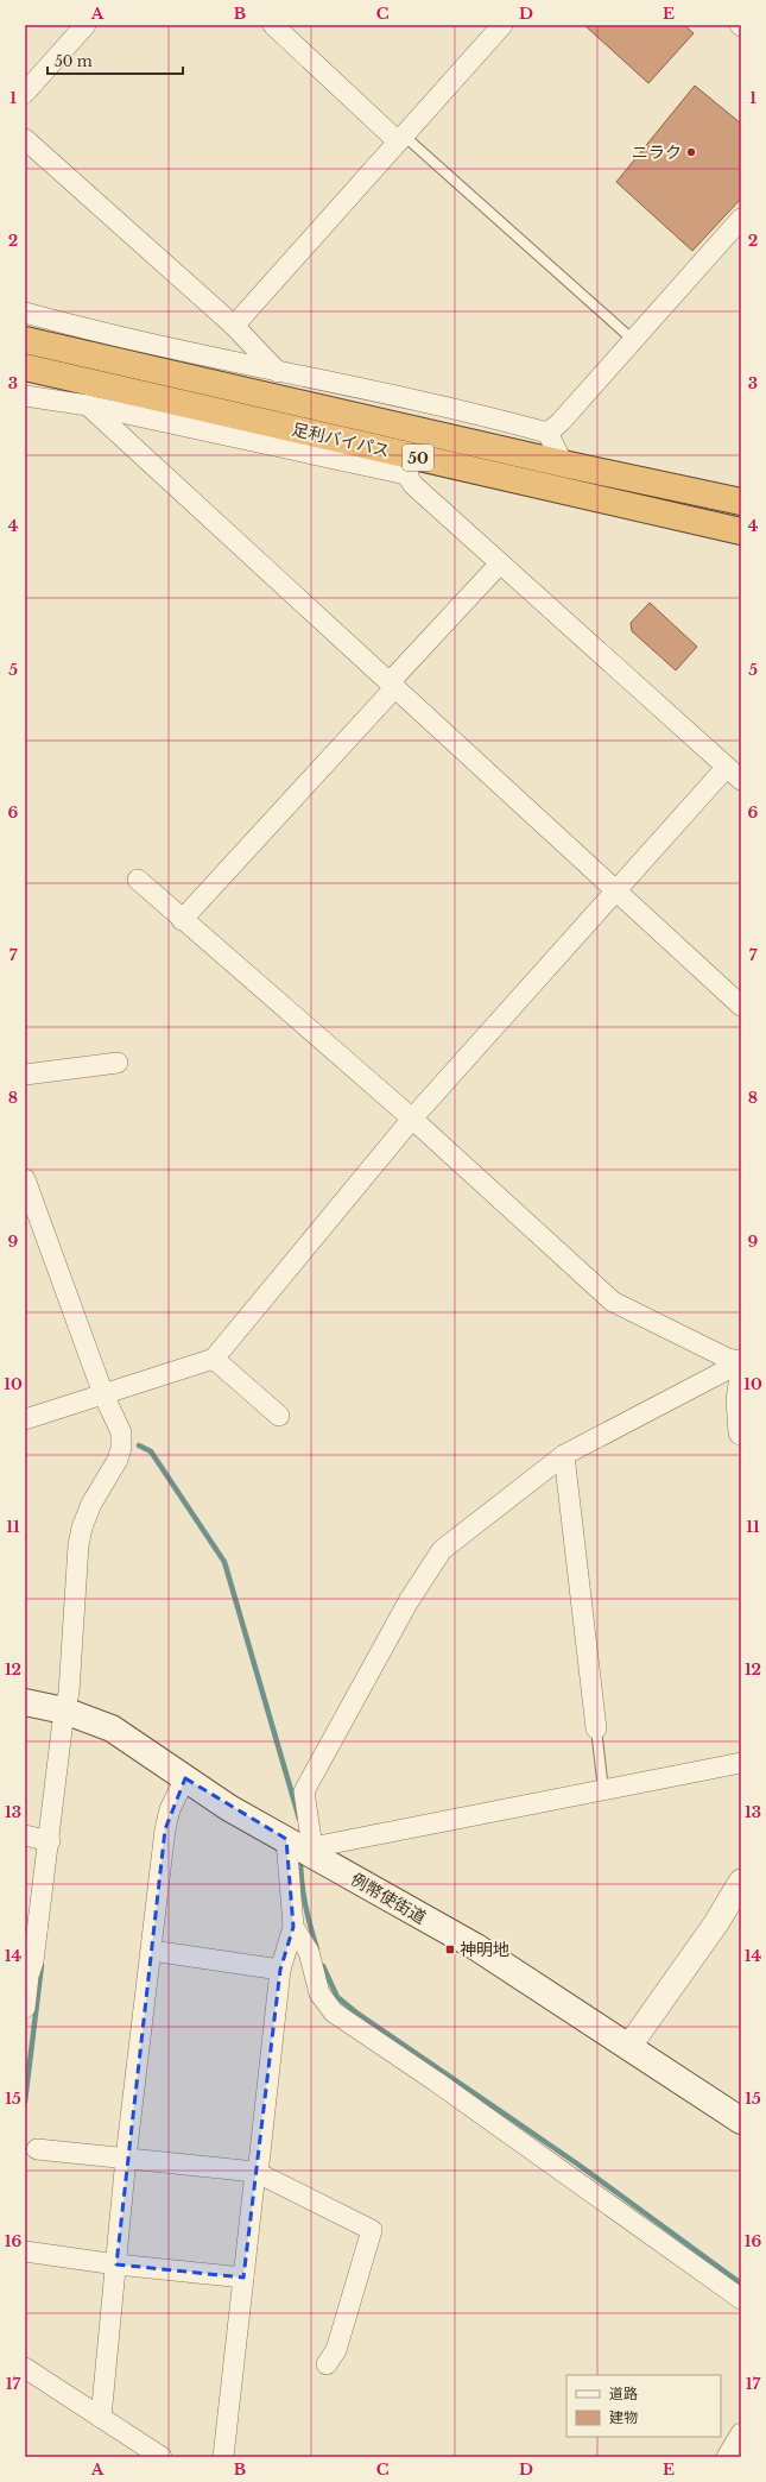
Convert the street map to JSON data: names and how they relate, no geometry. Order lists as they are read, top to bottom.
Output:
{
  "streets": {
    "highway": ["足利バイパス", "50"],
    "main road": ["例幣使街道"]
  },
  "places": {
    "other": ["ニラク"],
    "transit": ["神明地"]
  },
  "legend": ["道路", "建物"],
  "scale_bar": "50 m",
  "grid": {
    "columns": [
      "A",
      "B",
      "C",
      "D",
      "E"
    ],
    "rows": [
      "1",
      "2",
      "3",
      "4",
      "5",
      "6",
      "7",
      "8",
      "9",
      "10",
      "11",
      "12",
      "13",
      "14",
      "15",
      "16",
      "17"
    ]
  }
}
